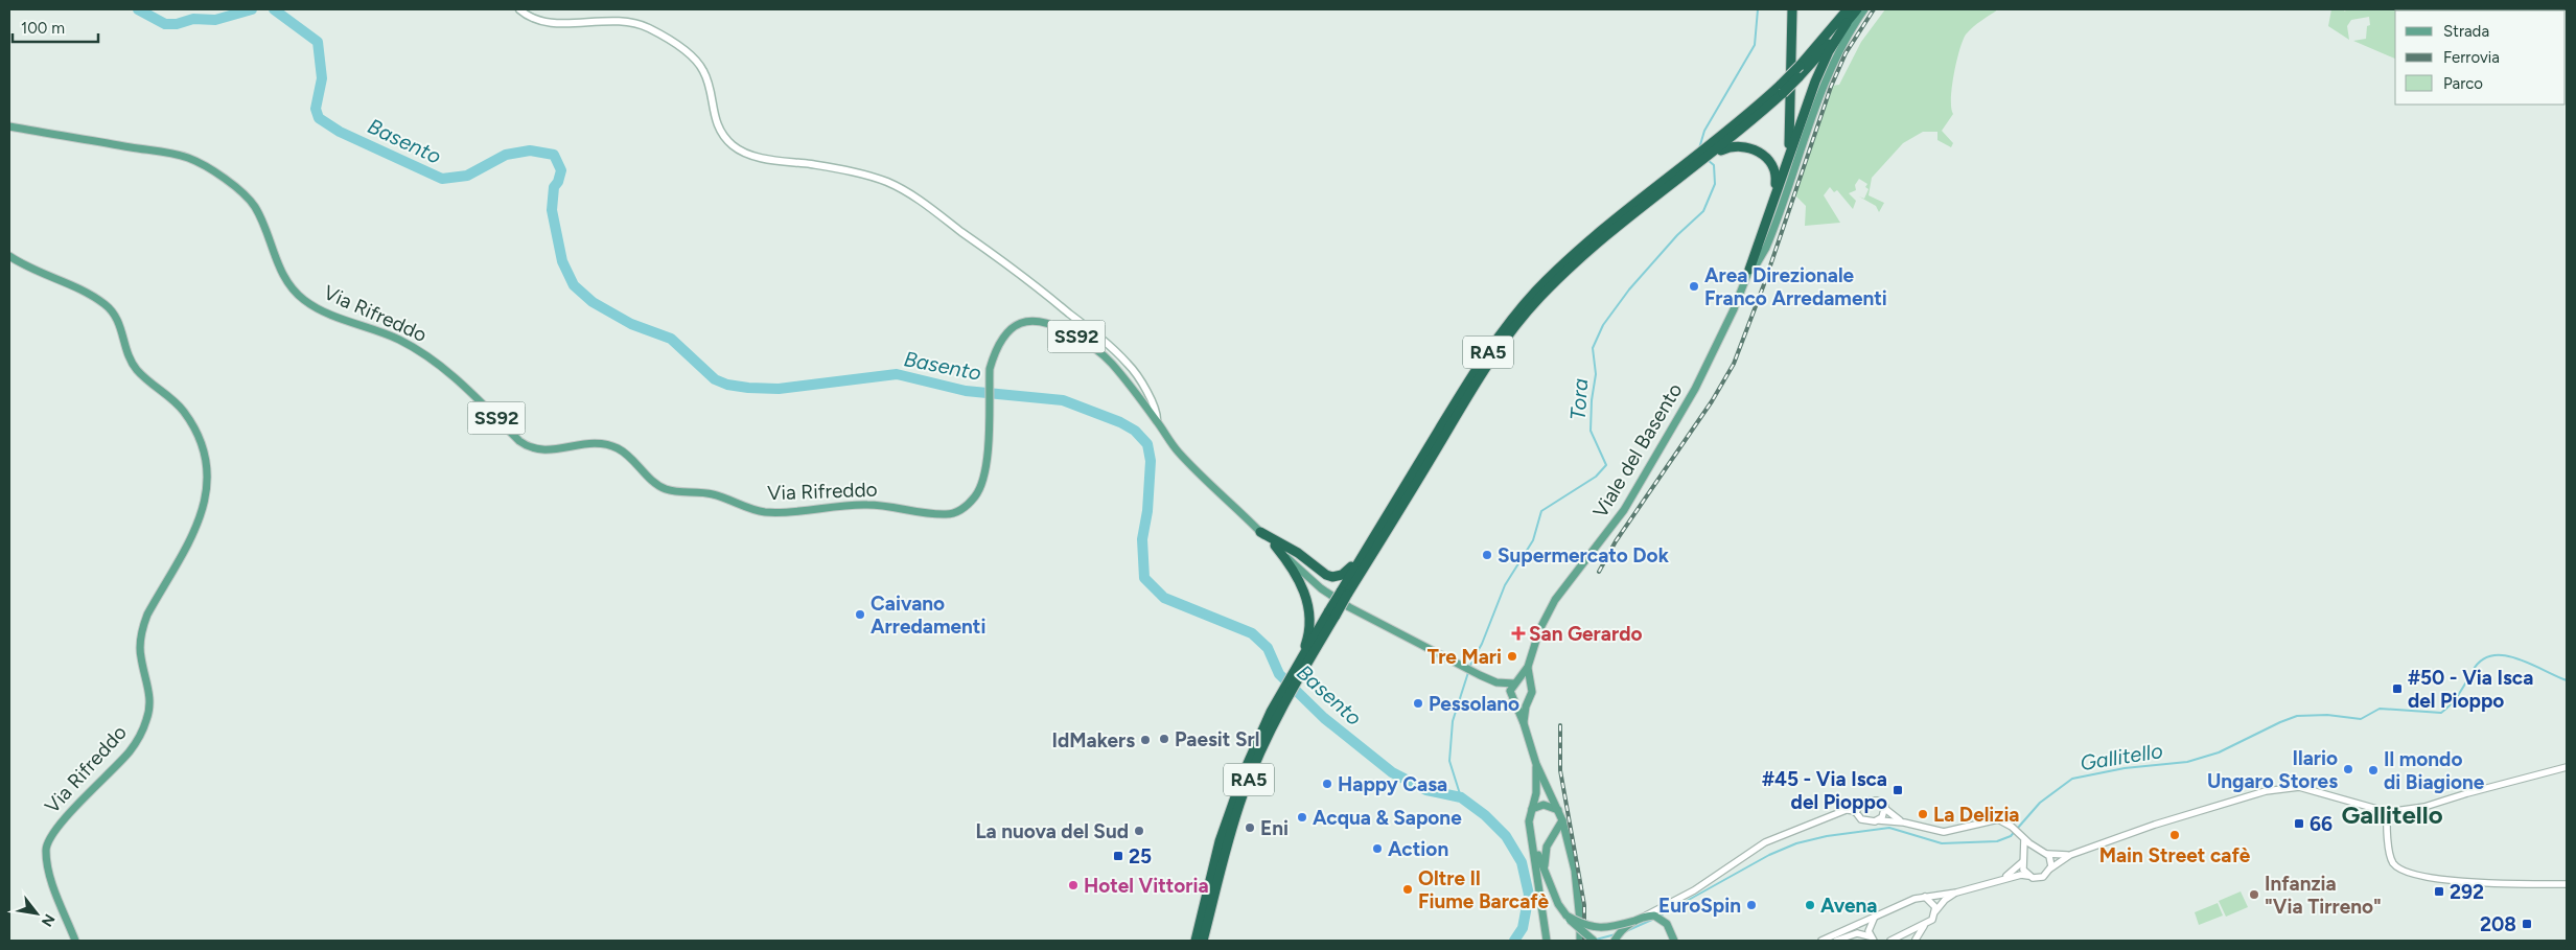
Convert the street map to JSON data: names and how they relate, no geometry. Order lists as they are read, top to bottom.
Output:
{
  "streets": {
    "highway": ["RA5"],
    "main road": ["Via Rifreddo", "SS92", "Viale del Basento"]
  },
  "crossings": [
    ["Via Rifreddo", "SS92"]
  ],
  "districts": ["Gallitello"],
  "water": ["Basento", "Tora", "Gallitello"],
  "places": {
    "other": [
      "Area Direzionale Franco Arredamenti",
      "Supermercato Dok",
      "Caivano Arredamenti",
      "Tre Mari",
      "Pessolano",
      "Paesit Srl",
      "IdMakers",
      "Ilario Ungaro Stores",
      "Il mondo di Biagione",
      "Happy Casa",
      "La Delizia",
      "Acqua & Sapone",
      "Eni",
      "La nuova del Sud",
      "Main Street cafè",
      "Action",
      "Hotel Vittoria",
      "Oltre Il Fiume Barcafè",
      "Infanzia \"Via Tirreno\"",
      "EuroSpin",
      "Avena"
    ],
    "health": ["San Gerardo"],
    "transit": [
      "#50 - Via Isca del Pioppo",
      "#45 - Via Isca del Pioppo",
      "66",
      "25",
      "292",
      "208"
    ]
  },
  "legend": ["Strada", "Ferrovia", "Parco"],
  "scale_bar": "100 m",
  "north": "bottom right"
}
